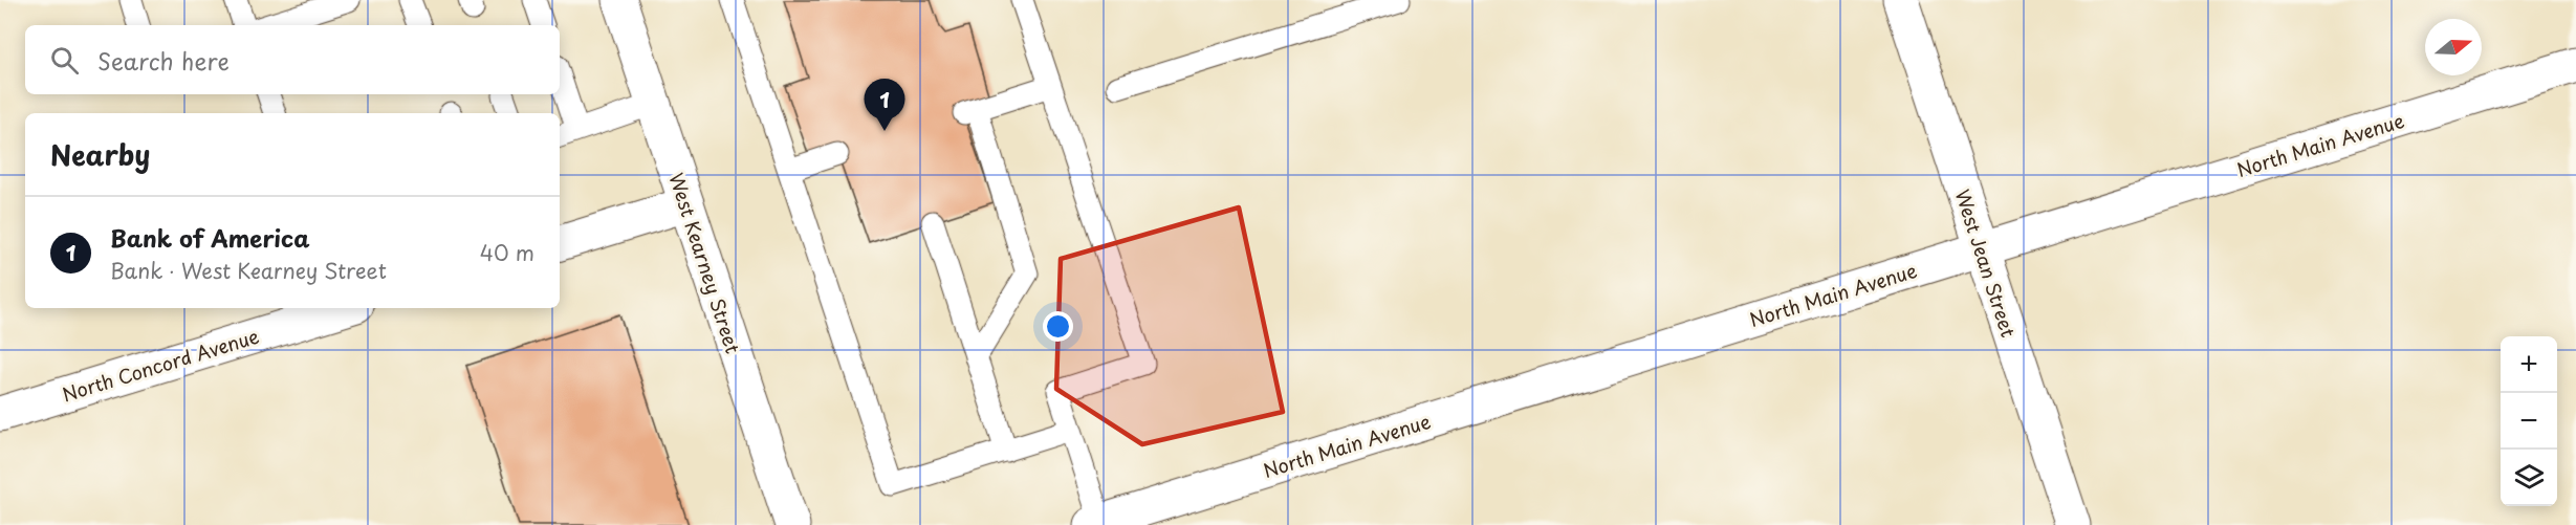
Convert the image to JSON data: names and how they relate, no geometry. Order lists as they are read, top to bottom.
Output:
{
  "streets": {
    "street": [
      "North Main Avenue",
      "West Kearney Street",
      "West Jean Street",
      "North Concord Avenue"
    ]
  },
  "crossings": [
    ["North Main Avenue", "West Jean Street"]
  ],
  "north": "right",
  "page": {
    "search": "Search here",
    "pins": "1",
    "heading": "Nearby",
    "list": [
      {
        "mark": "1",
        "name": "Bank of America",
        "note": "Bank · West Kearney Street",
        "value": "40 m"
      }
    ],
    "map_buttons": ["+", "−"]
  }
}
